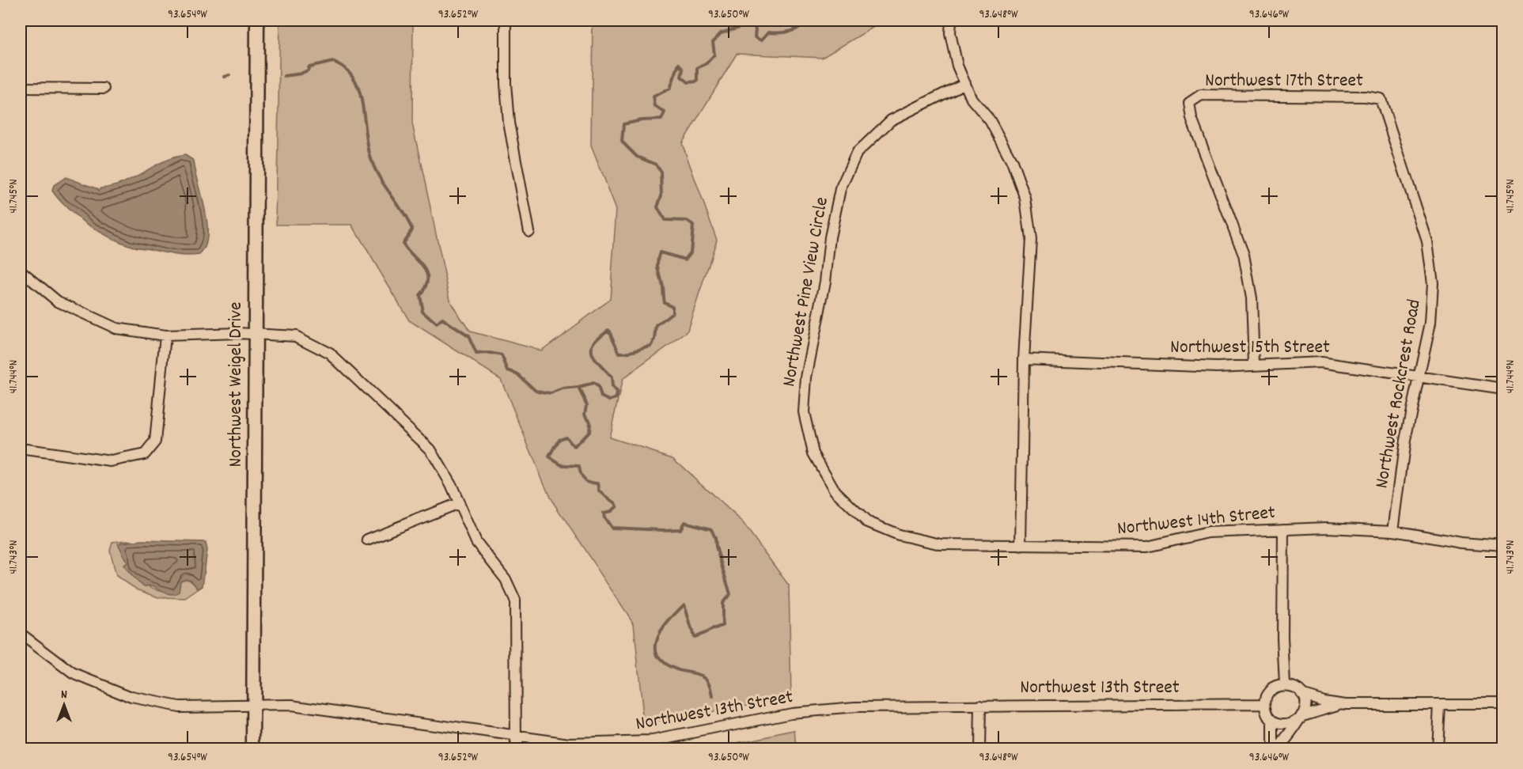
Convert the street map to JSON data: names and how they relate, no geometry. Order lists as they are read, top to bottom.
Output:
{
  "streets": {
    "street": [
      "Northwest 17th Street",
      "Northwest Pine View Circle",
      "Northwest 15th Street",
      "Northwest Weigel Drive",
      "Northwest Rockcrest Road",
      "Northwest 14th Street",
      "Northwest 13th Street"
    ]
  },
  "crossings": [
    ["Northwest 17th Street", "Northwest 15th Street"],
    ["Northwest 17th Street", "Northwest Rockcrest Road"],
    ["Northwest Pine View Circle", "Northwest 14th Street"],
    ["Northwest 15th Street", "Northwest Rockcrest Road"],
    ["Northwest Weigel Drive", "Northwest 13th Street"],
    ["Northwest Rockcrest Road", "Northwest 14th Street"]
  ],
  "north": "top",
  "coordinates": [
    "93.654°W",
    "93.652°W",
    "93.650°W",
    "93.648°W",
    "93.646°W",
    "41.745°N",
    "41.744°N",
    "41.743°N"
  ]
}
